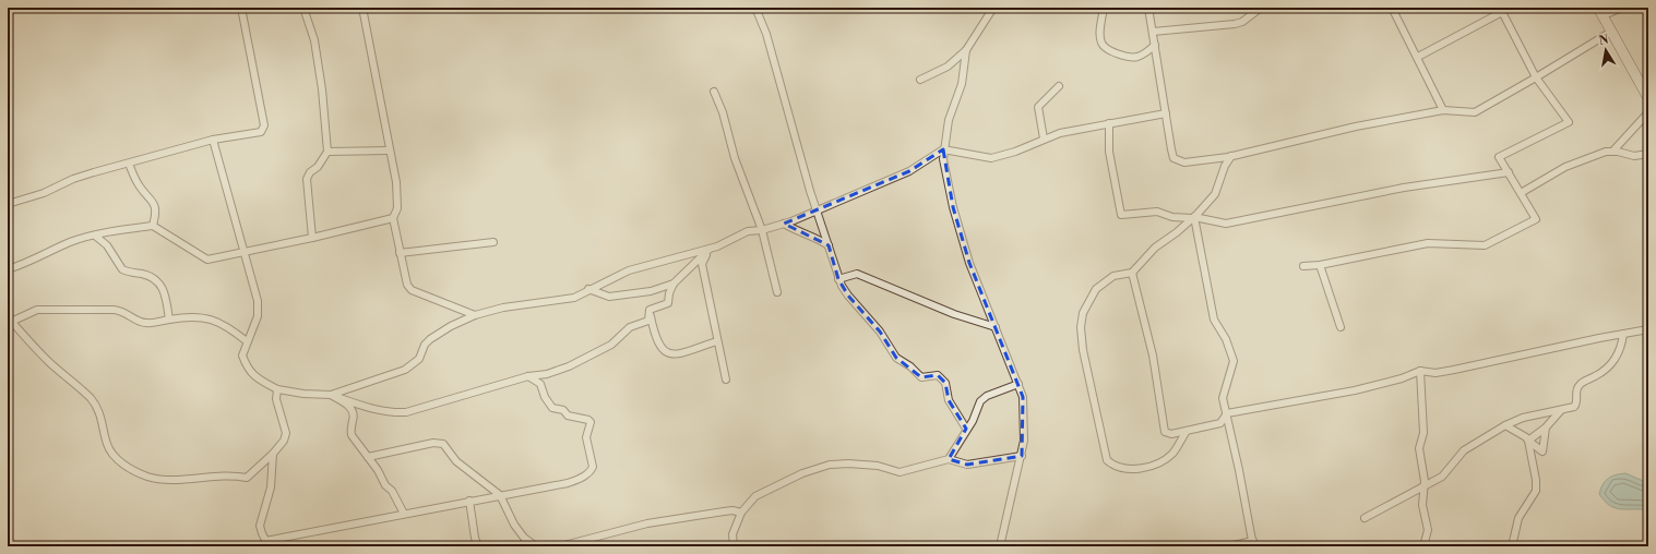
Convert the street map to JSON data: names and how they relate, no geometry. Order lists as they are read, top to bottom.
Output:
{
  "north": "top"
}
